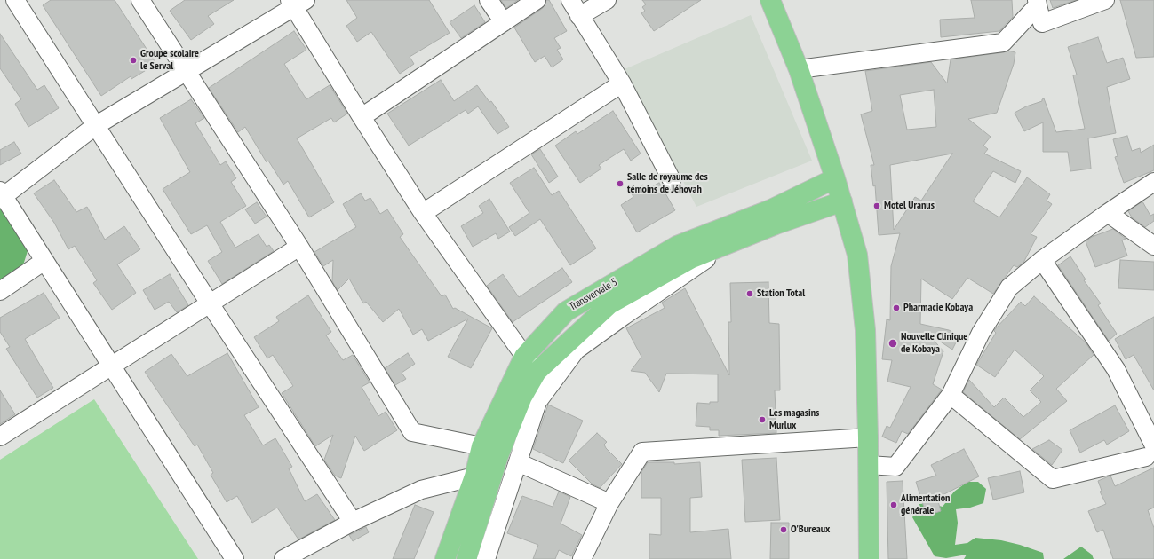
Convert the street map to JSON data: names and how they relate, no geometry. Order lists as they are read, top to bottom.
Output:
{
  "streets": {
    "main road": ["Transvervale 5"]
  },
  "places": [
    "Groupe scolaire le Serval",
    "Salle de royaume des témoins de Jéhovah",
    "Motel Uranus",
    "Station Total",
    "Pharmacie Kobaya",
    "Nouvelle Clinique de Kobaya",
    "Les magasins Murlux",
    "Alimentation générale",
    "O'Bureaux"
  ]
}
